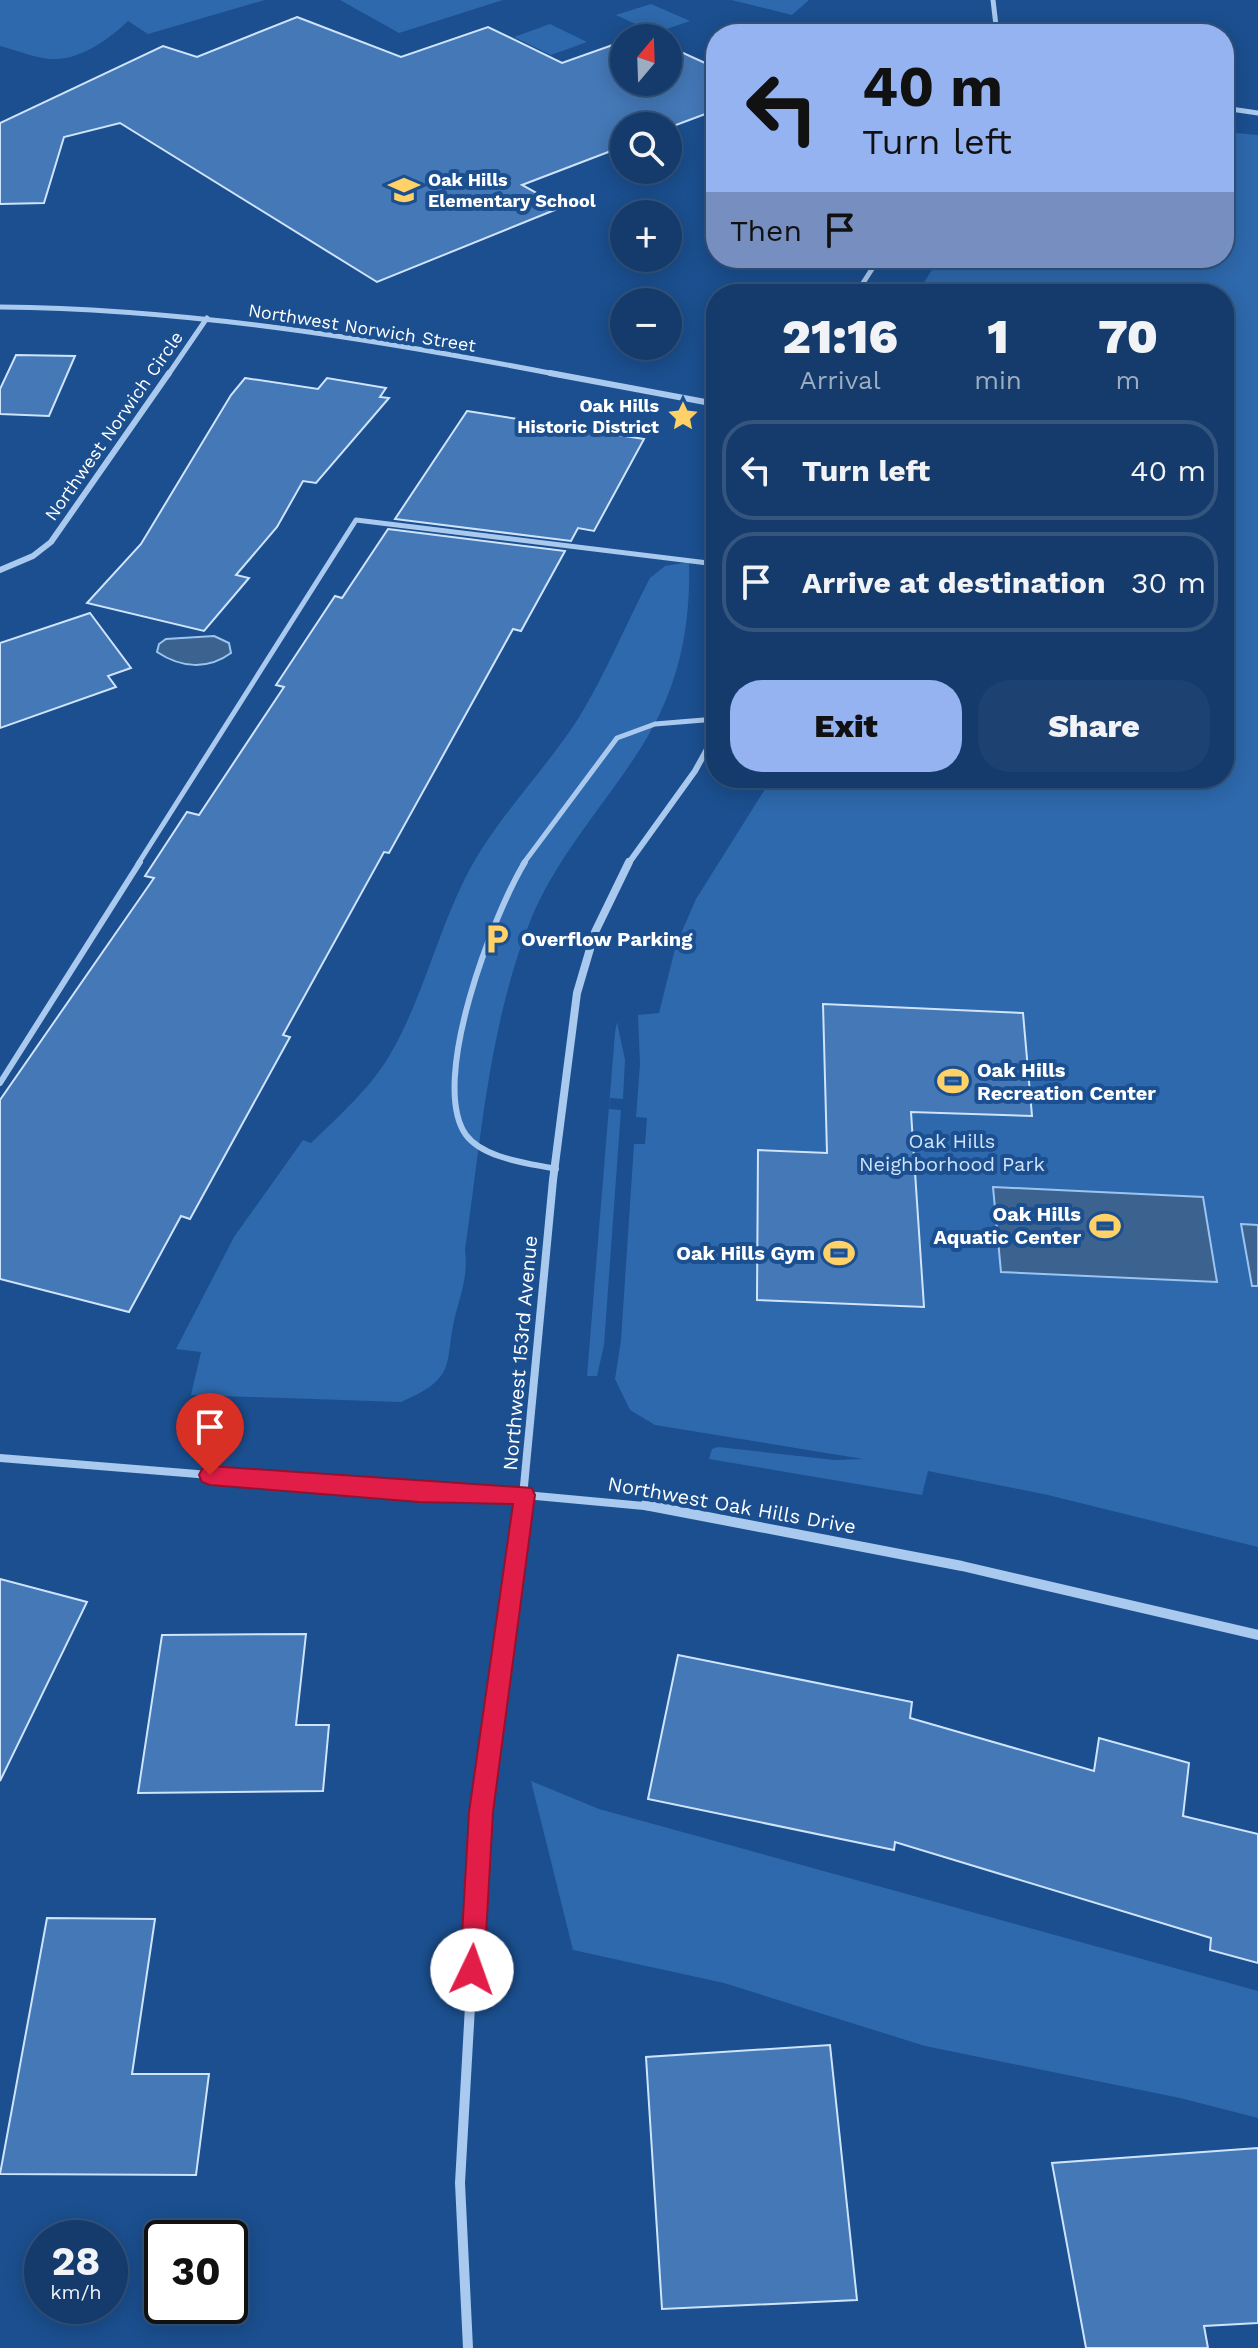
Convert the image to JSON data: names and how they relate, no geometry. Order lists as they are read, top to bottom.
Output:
{
  "streets": {
    "street": [
      "Northwest Norwich Street",
      "Northwest Norwich Circle",
      "Northwest 153rd Avenue",
      "Northwest Oak Hills Drive"
    ]
  },
  "crossings": [
    ["Northwest Norwich Street", "Northwest Norwich Circle"],
    ["Northwest 153rd Avenue", "Northwest Oak Hills Drive"]
  ],
  "parks": ["Oak Hills Neighborhood Park"],
  "places": {
    "school or university": ["Oak Hills Elementary School"],
    "place": ["Oak Hills Historic District"],
    "parking": ["Overflow Parking"],
    "sports": ["Oak Hills Recreation Center", "Oak Hills Aquatic Center", "Oak Hills Gym"]
  },
  "north": "top",
  "page": {
    "map_buttons": ["+", "−"],
    "turn": ["40 m", "Turn left"],
    "then": "Then",
    "eta": [
      "21:16",
      "Arrival",
      "1",
      "min",
      "70",
      "m"
    ],
    "list": [
      {
        "name": "Turn left",
        "value": "40 m"
      },
      {
        "name": "Arrive at destination",
        "value": "30 m"
      }
    ],
    "buttons": ["Exit", "Share"],
    "speed": "28 km/h",
    "limit": "30"
  }
}
